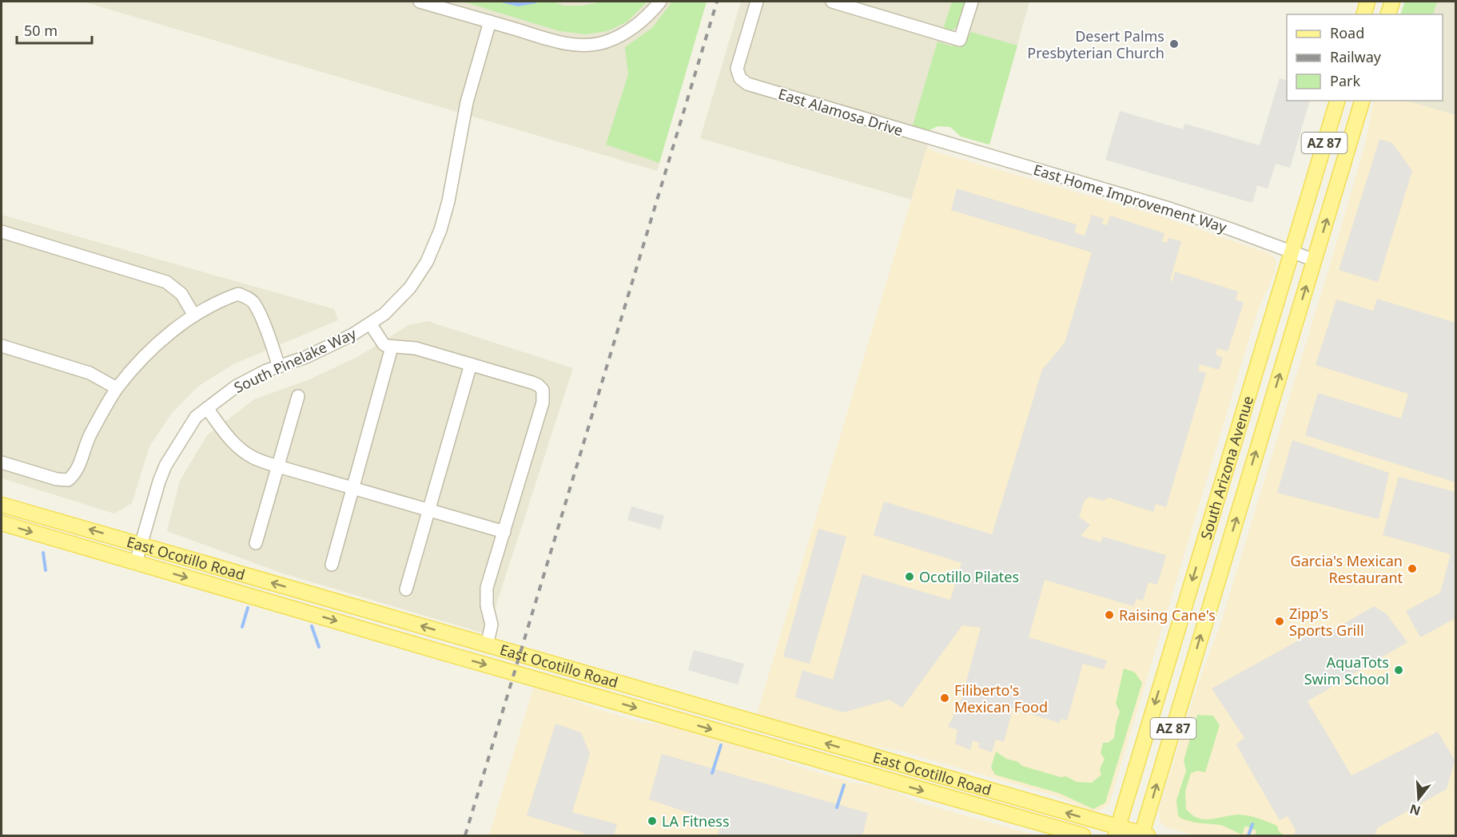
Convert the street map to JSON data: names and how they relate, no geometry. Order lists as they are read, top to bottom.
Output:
{
  "streets": {
    "main road": ["AZ 87", "South Arizona Avenue", "East Ocotillo Road"],
    "street": ["East Alamosa Drive", "East Home Improvement Way", "South Pinelake Way"]
  },
  "crossings": [
    ["East Alamosa Drive", "East Home Improvement Way"],
    ["East Home Improvement Way", "South Arizona Avenue"],
    ["South Pinelake Way", "East Ocotillo Road"],
    ["South Arizona Avenue", "East Ocotillo Road"]
  ],
  "places": [
    "Desert Palms Presbyterian Church",
    "Garcia's Mexican Restaurant",
    "Ocotillo Pilates",
    "Raising Cane's",
    "Zipp's Sports Grill",
    "AquaTots Swim School",
    "Filiberto's Mexican Food",
    "LA Fitness"
  ],
  "legend": ["Road", "Railway", "Park"],
  "scale_bar": "50 m",
  "north": "bottom"
}
